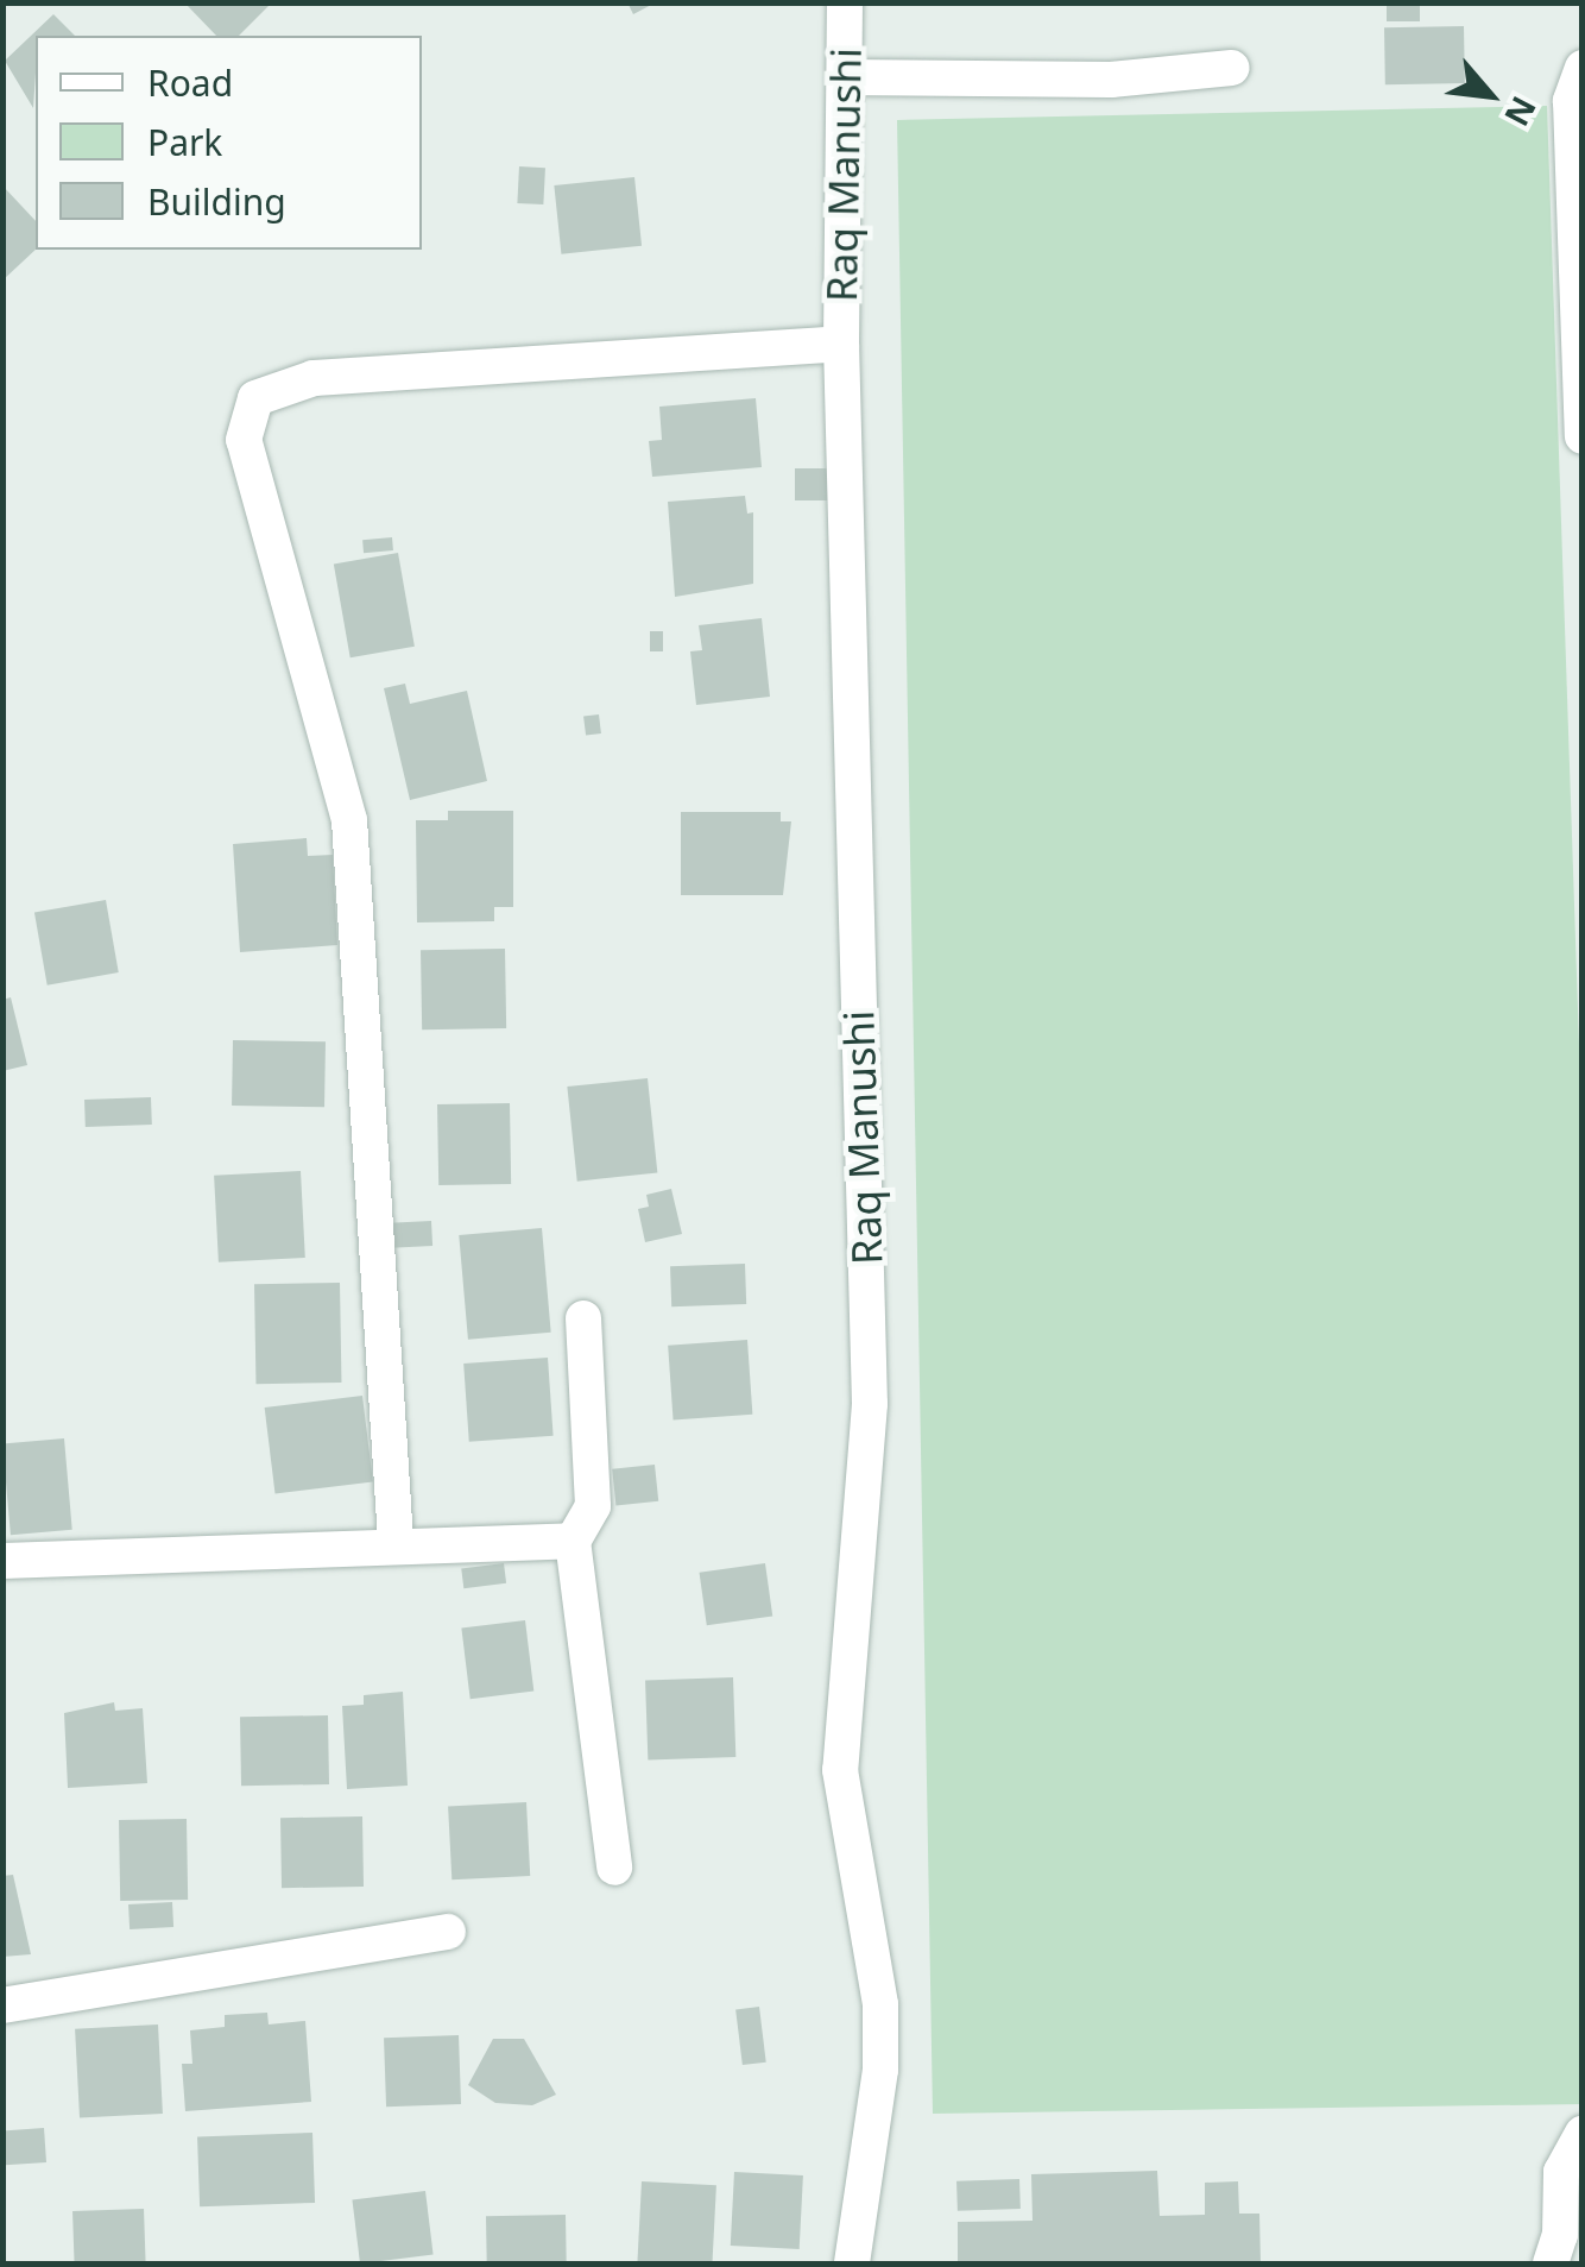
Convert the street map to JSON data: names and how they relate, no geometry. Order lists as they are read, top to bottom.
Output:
{
  "streets": {
    "street": ["Raq Manushi"]
  },
  "legend": ["Road", "Park", "Building"],
  "north": "bottom right"
}
